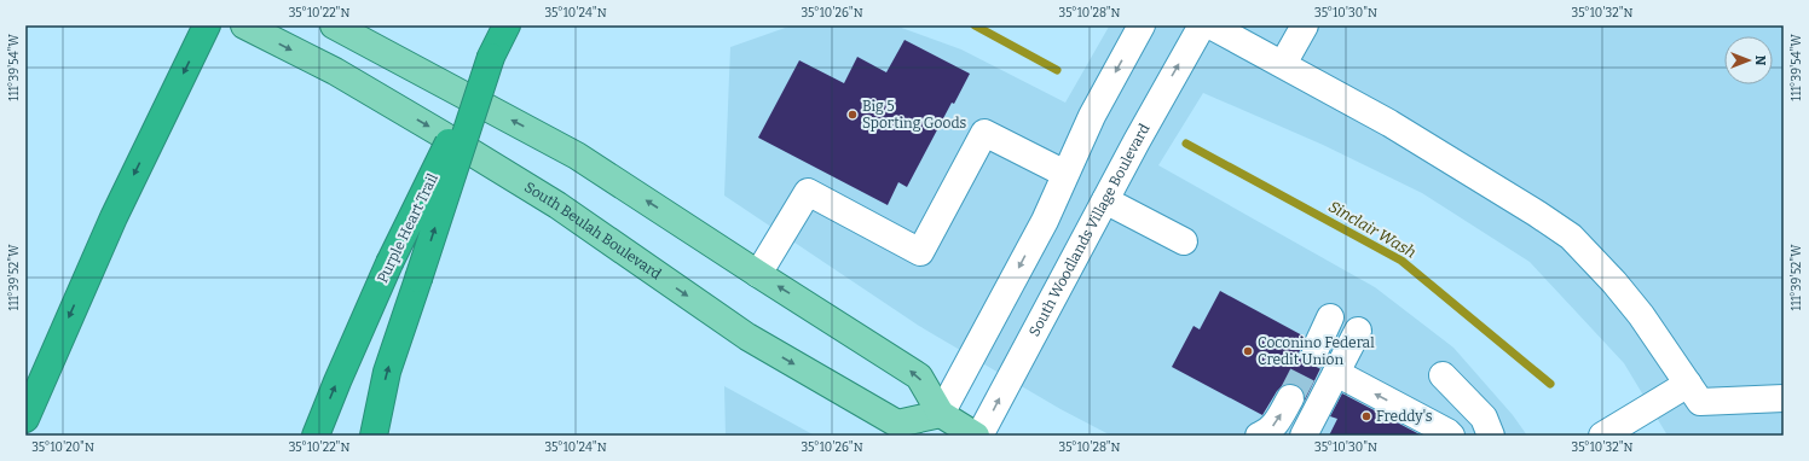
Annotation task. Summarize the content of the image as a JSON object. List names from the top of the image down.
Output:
{
  "streets": {
    "highway": ["Purple Heart Trail"],
    "main road": ["South Beulah Boulevard"],
    "street": ["South Woodlands Village Boulevard"]
  },
  "water": ["Sinclair Wash"],
  "places": ["Big 5 Sporting Goods", "Coconino Federal Credit Union", "Freddy's"],
  "north": "right",
  "coordinates": [
    "35°10'22\"N",
    "35°10'24\"N",
    "35°10'26\"N",
    "35°10'28\"N",
    "35°10'30\"N",
    "35°10'32\"N",
    "111°39'54\"W",
    "111°39'52\"W",
    "35°10'20\"N"
  ]
}
